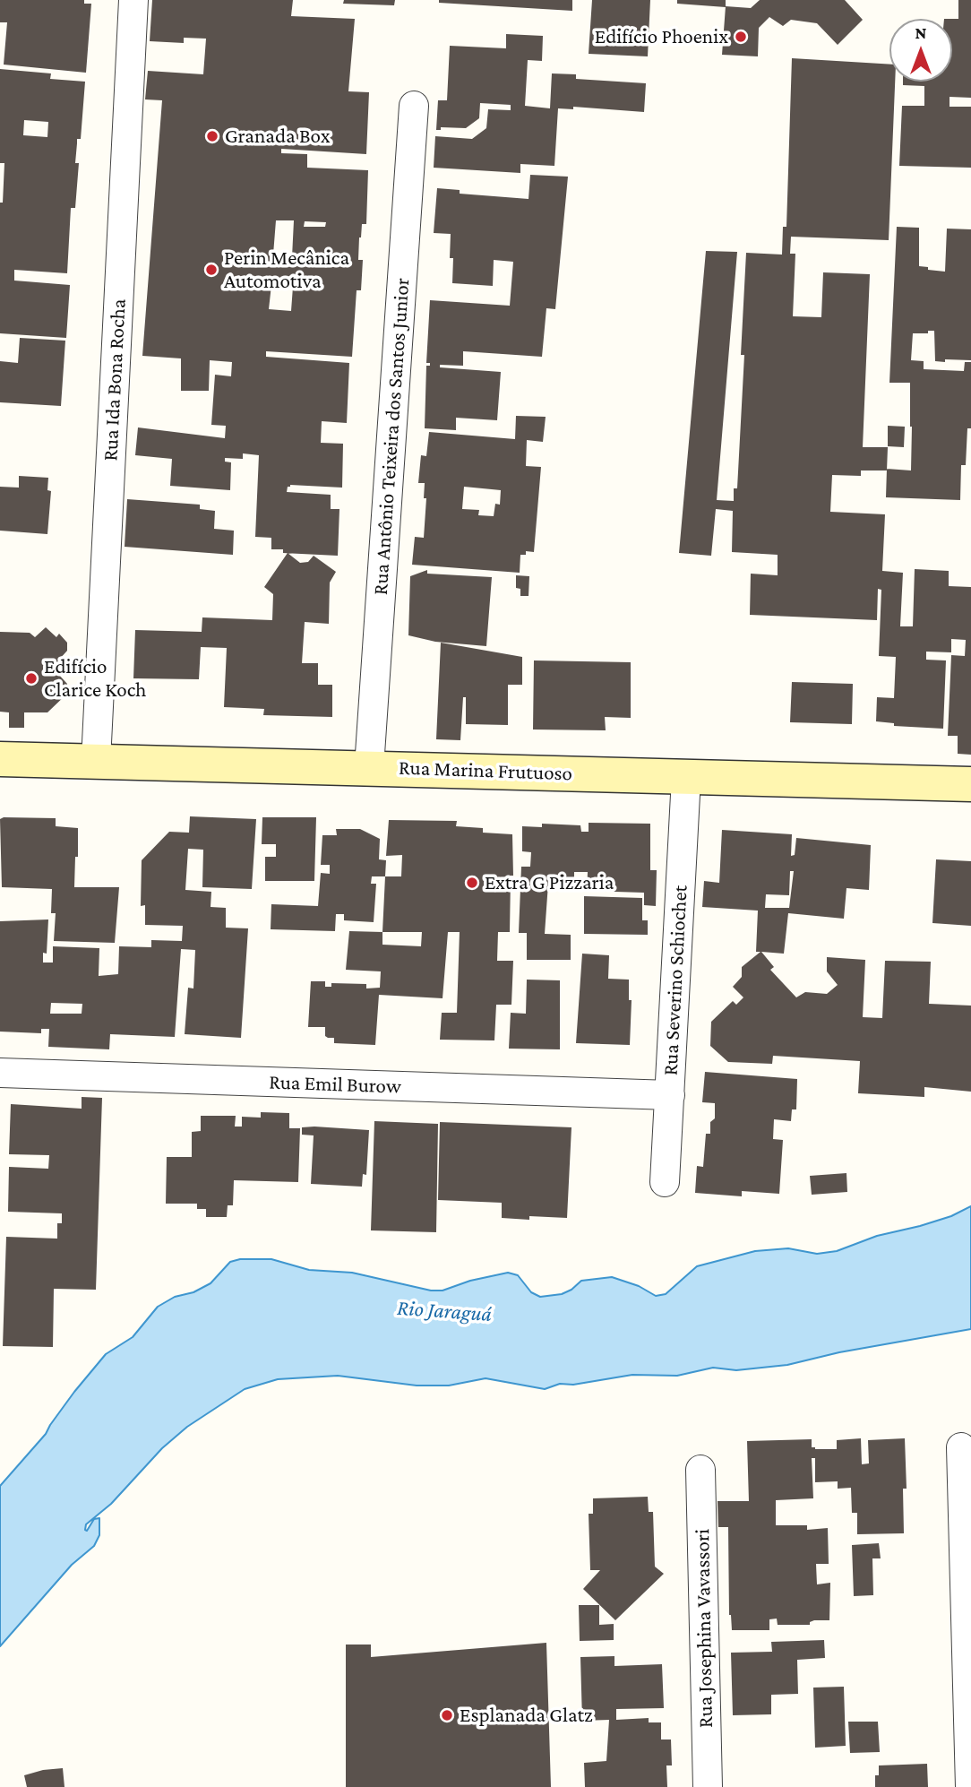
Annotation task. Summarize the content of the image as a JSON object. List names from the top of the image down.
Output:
{
  "streets": {
    "street": [
      "Rua Ida Bona Rocha",
      "Rua Antônio Teixeira dos Santos Junior",
      "Rua Marina Frutuoso",
      "Rua Severino Schiochet",
      "Rua Emil Burow",
      "Rua Josephina Vavassori"
    ]
  },
  "crossings": [
    ["Rua Ida Bona Rocha", "Rua Marina Frutuoso"],
    ["Rua Antônio Teixeira dos Santos Junior", "Rua Marina Frutuoso"],
    ["Rua Marina Frutuoso", "Rua Severino Schiochet"],
    ["Rua Severino Schiochet", "Rua Emil Burow"]
  ],
  "water": ["Rio Jaraguá"],
  "places": [
    "Edifício Phoenix",
    "Granada Box",
    "Perin Mecânica Automotiva",
    "Edifício Clarice Koch",
    "Extra G Pizzaria",
    "Esplanada Glatz"
  ],
  "north": "top"
}
